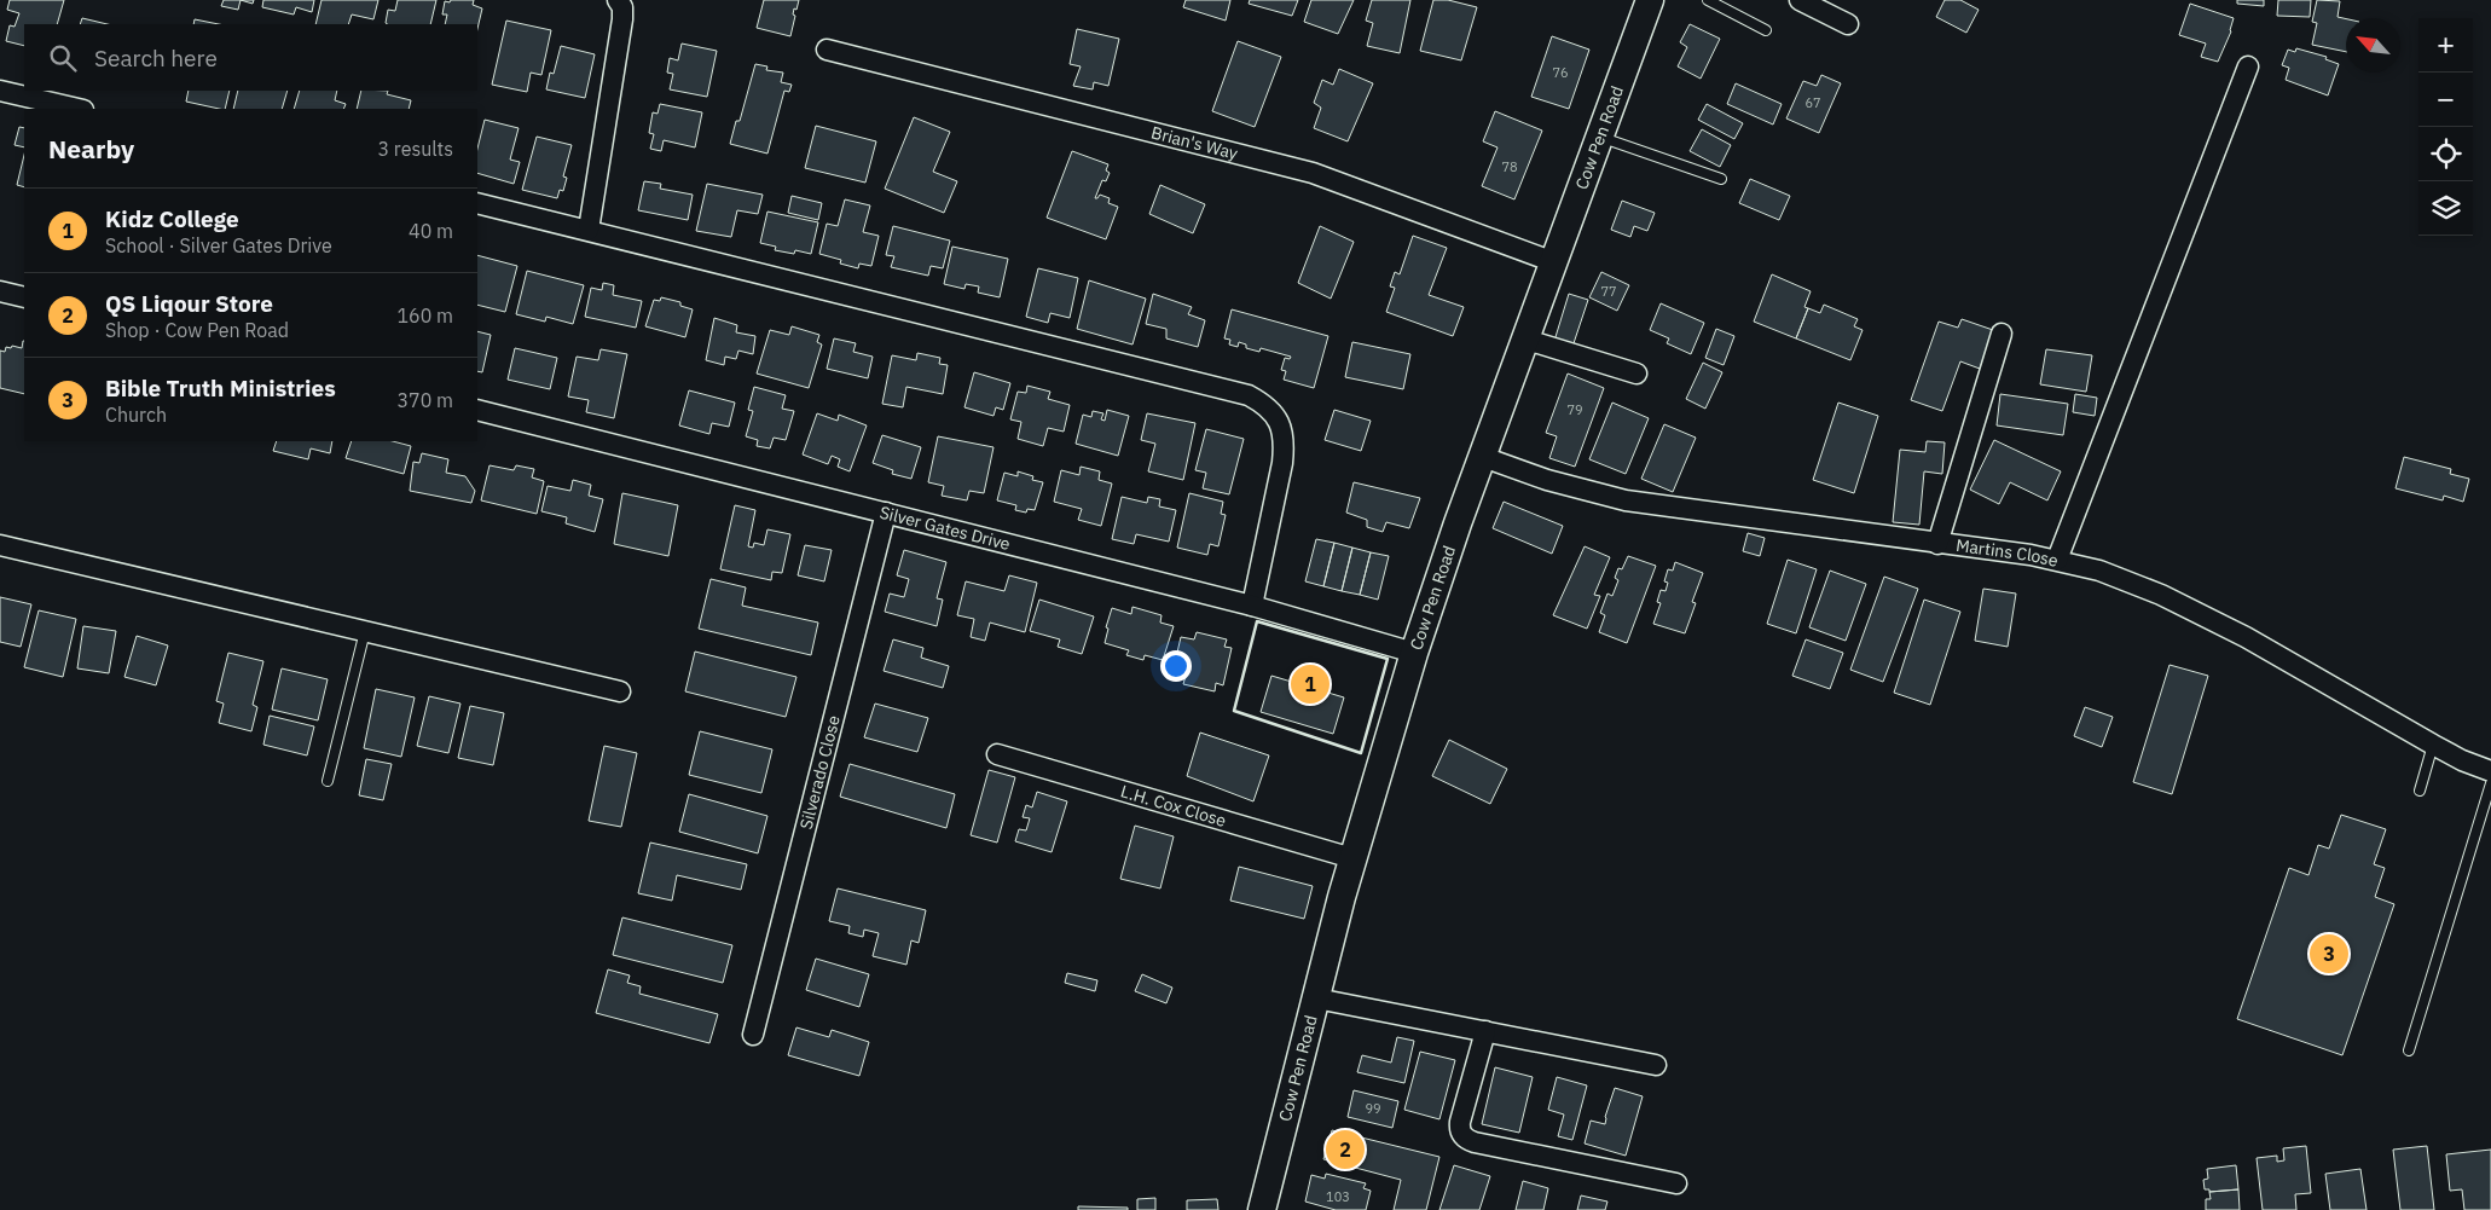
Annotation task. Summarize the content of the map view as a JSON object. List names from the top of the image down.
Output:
{
  "streets": {
    "main road": ["Cow Pen Road"],
    "street": [
      "Brian's Way",
      "Silver Gates Drive",
      "Martins Close",
      "Silverado Close",
      "L.H. Cox Close"
    ]
  },
  "crossings": [
    ["Cow Pen Road", "Brian's Way"],
    ["Cow Pen Road", "Silver Gates Drive"],
    ["Cow Pen Road", "Martins Close"],
    ["Cow Pen Road", "L.H. Cox Close"],
    ["Silver Gates Drive", "Silverado Close"]
  ],
  "house_numbers": [
    "76",
    "67",
    "78",
    "77",
    "79",
    "99",
    "103"
  ],
  "north": "top left",
  "page": {
    "map_buttons": ["+", "−"],
    "search": "Search here",
    "heading": ["Nearby", "3 results"],
    "list": [
      {
        "mark": "1",
        "name": "Kidz College",
        "note": "School · Silver Gates Drive",
        "value": "40 m"
      },
      {
        "mark": "2",
        "name": "QS Liqour Store",
        "note": "Shop · Cow Pen Road",
        "value": "160 m"
      },
      {
        "mark": "3",
        "name": "Bible Truth Ministries",
        "note": "Church",
        "value": "370 m"
      }
    ],
    "pins": ["1", "3", "2"]
  }
}
